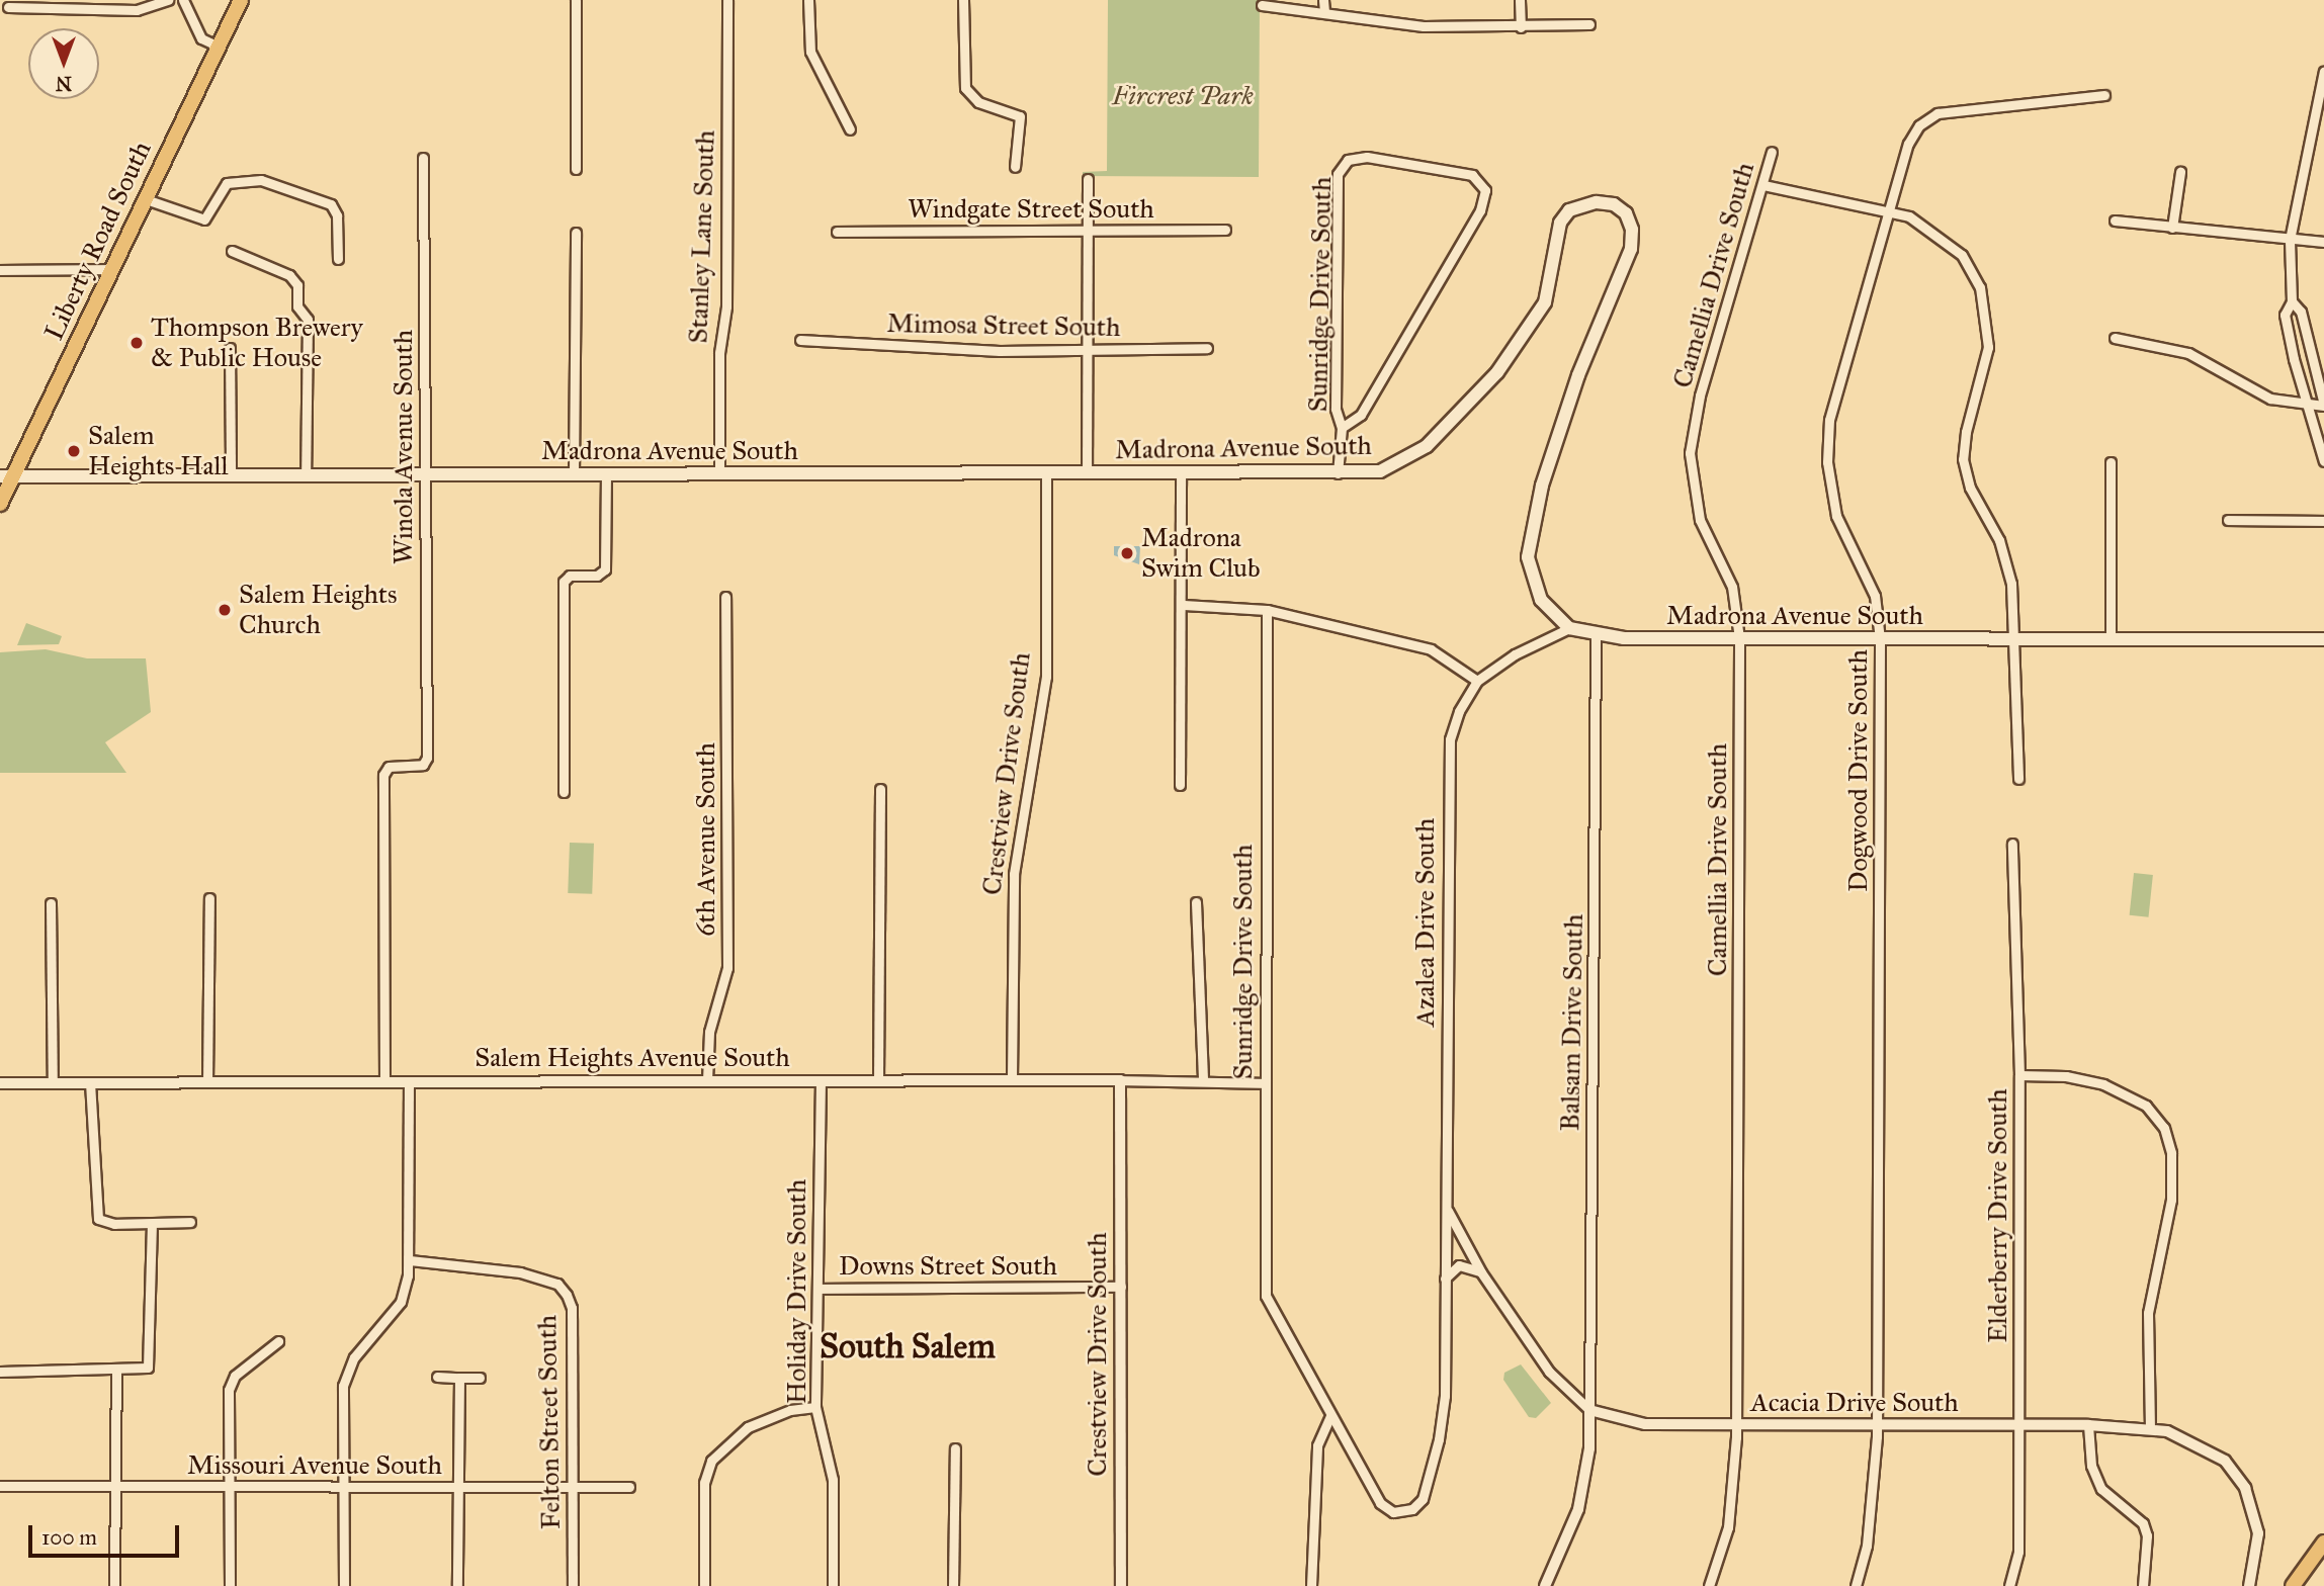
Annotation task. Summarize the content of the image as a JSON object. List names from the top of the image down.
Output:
{
  "streets": {
    "main road": ["Liberty Road South", "Madrona Avenue South"],
    "street": [
      "Windgate Street South",
      "Stanley Lane South",
      "Camellia Drive South",
      "Sunridge Drive South",
      "Mimosa Street South",
      "Winola Avenue South",
      "Dogwood Drive South",
      "Crestview Drive South",
      "6th Avenue South",
      "Azalea Drive South",
      "Balsam Drive South",
      "Salem Heights Avenue South",
      "Elderberry Drive South",
      "Downs Street South",
      "Holiday Drive South",
      "Acacia Drive South",
      "Felton Street South",
      "Missouri Avenue South"
    ]
  },
  "crossings": [
    ["Stanley Lane South", "Madrona Avenue South"],
    ["Liberty Road South", "Madrona Avenue South"],
    ["Camellia Drive South", "Madrona Avenue South"],
    ["Camellia Drive South", "Acacia Drive South"],
    ["Sunridge Drive South", "Madrona Avenue South"],
    ["Sunridge Drive South", "Azalea Drive South"],
    ["Sunridge Drive South", "Salem Heights Avenue South"],
    ["Winola Avenue South", "Madrona Avenue South"],
    ["Winola Avenue South", "Salem Heights Avenue South"],
    ["Madrona Avenue South", "Dogwood Drive South"],
    ["Madrona Avenue South", "Crestview Drive South"],
    ["Madrona Avenue South", "Azalea Drive South"],
    ["Madrona Avenue South", "Balsam Drive South"],
    ["Dogwood Drive South", "Acacia Drive South"],
    ["Crestview Drive South", "Salem Heights Avenue South"],
    ["Crestview Drive South", "Downs Street South"],
    ["6th Avenue South", "Salem Heights Avenue South"],
    ["Azalea Drive South", "Acacia Drive South"],
    ["Balsam Drive South", "Acacia Drive South"],
    ["Salem Heights Avenue South", "Holiday Drive South"],
    ["Elderberry Drive South", "Acacia Drive South"],
    ["Downs Street South", "Holiday Drive South"],
    ["Felton Street South", "Missouri Avenue South"]
  ],
  "districts": ["South Salem"],
  "parks": ["Fircrest Park"],
  "places": [
    "Thompson Brewery & Public House",
    "Salem Heights Hall",
    "Madrona Swim Club",
    "Salem Heights Church"
  ],
  "scale_bar": "100 m",
  "north": "bottom"
}
